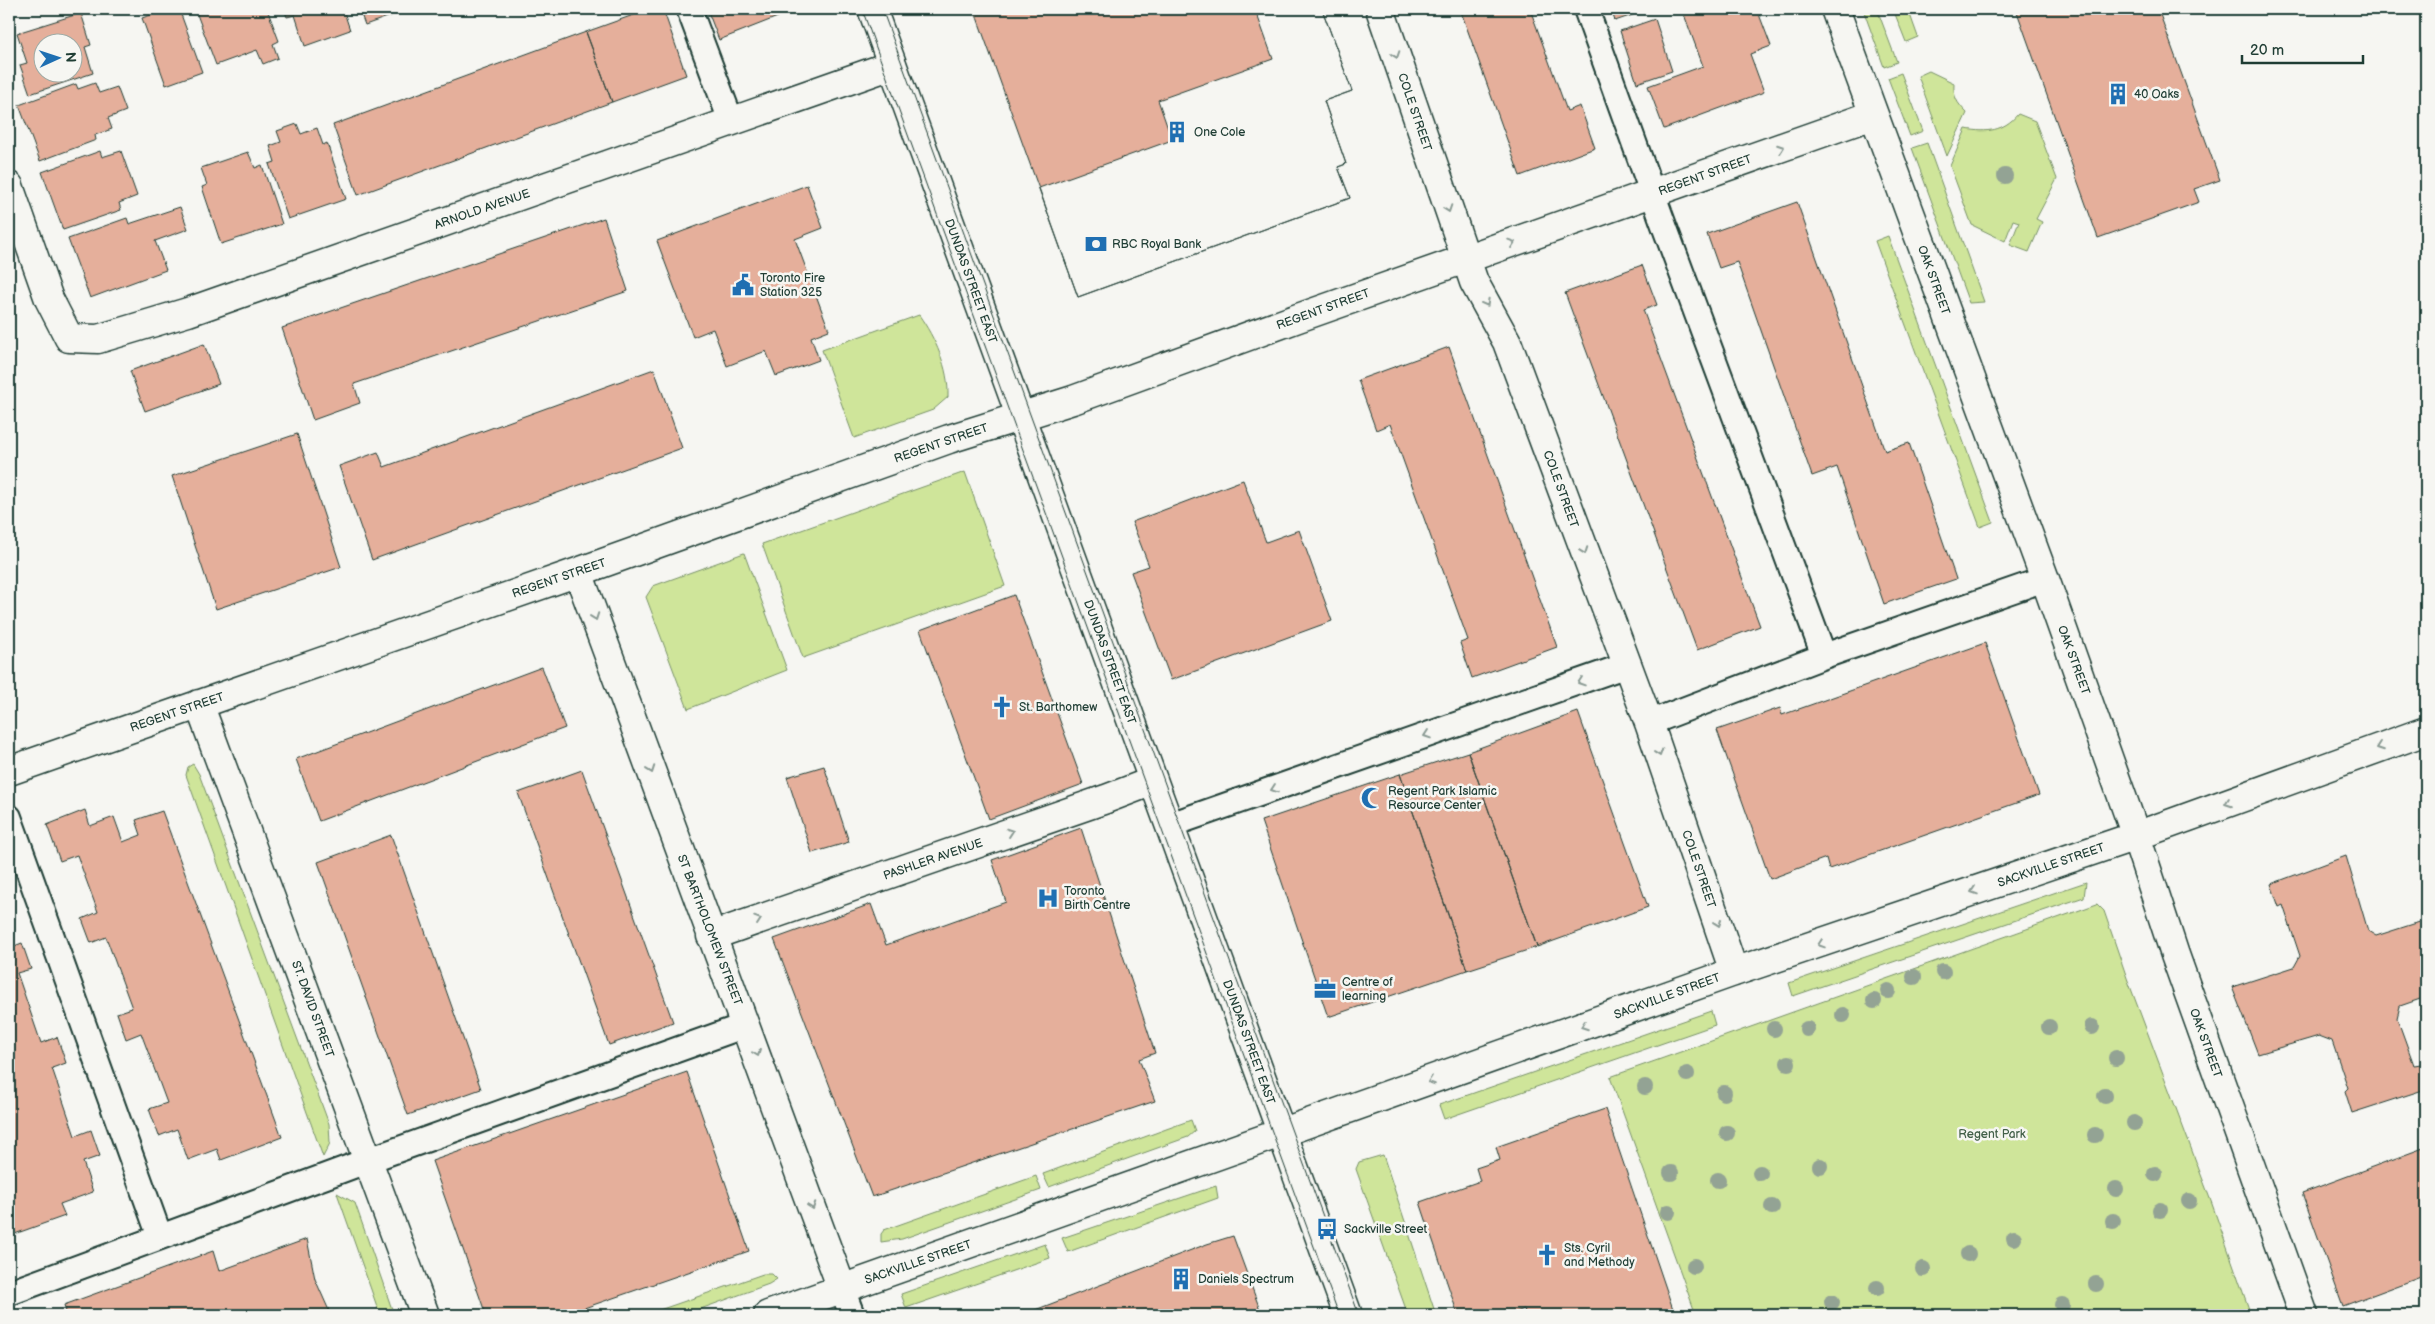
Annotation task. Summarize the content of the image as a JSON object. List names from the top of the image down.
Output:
{
  "streets": {
    "street": [
      "COLE STREET",
      "REGENT STREET",
      "ARNOLD AVENUE",
      "OAK STREET",
      "DUNDAS STREET EAST",
      "PASHLER AVENUE",
      "SACKVILLE STREET",
      "ST BARTHOLOMEW STREET",
      "ST. DAVID STREET"
    ]
  },
  "crossings": [
    ["COLE STREET", "REGENT STREET"],
    ["COLE STREET", "SACKVILLE STREET"],
    ["REGENT STREET", "OAK STREET"],
    ["REGENT STREET", "DUNDAS STREET EAST"],
    ["REGENT STREET", "ST BARTHOLOMEW STREET"],
    ["REGENT STREET", "ST. DAVID STREET"],
    ["ARNOLD AVENUE", "DUNDAS STREET EAST"],
    ["OAK STREET", "SACKVILLE STREET"],
    ["DUNDAS STREET EAST", "PASHLER AVENUE"],
    ["DUNDAS STREET EAST", "SACKVILLE STREET"],
    ["PASHLER AVENUE", "ST BARTHOLOMEW STREET"],
    ["SACKVILLE STREET", "ST BARTHOLOMEW STREET"]
  ],
  "one_way": [
    "COLE STREET",
    "PASHLER AVENUE",
    "SACKVILLE STREET",
    "ST BARTHOLOMEW STREET"
  ],
  "parks": ["Regent Park"],
  "places": {
    "building": ["40 Oaks", "One Cole", "Daniels Spectrum"],
    "bank": ["RBC Royal Bank"],
    "public building": ["Toronto Fire Station 325"],
    "church": ["St. Barthomew", "Sts. Cyril and Methody"],
    "mosque": ["Regent Park Islamic Resource Center"],
    "hospital": ["Toronto Birth Centre"],
    "office": ["Centre of learning"],
    "bus stop": ["Sackville Street"]
  },
  "scale_bar": "20 m",
  "north": "right"
}
